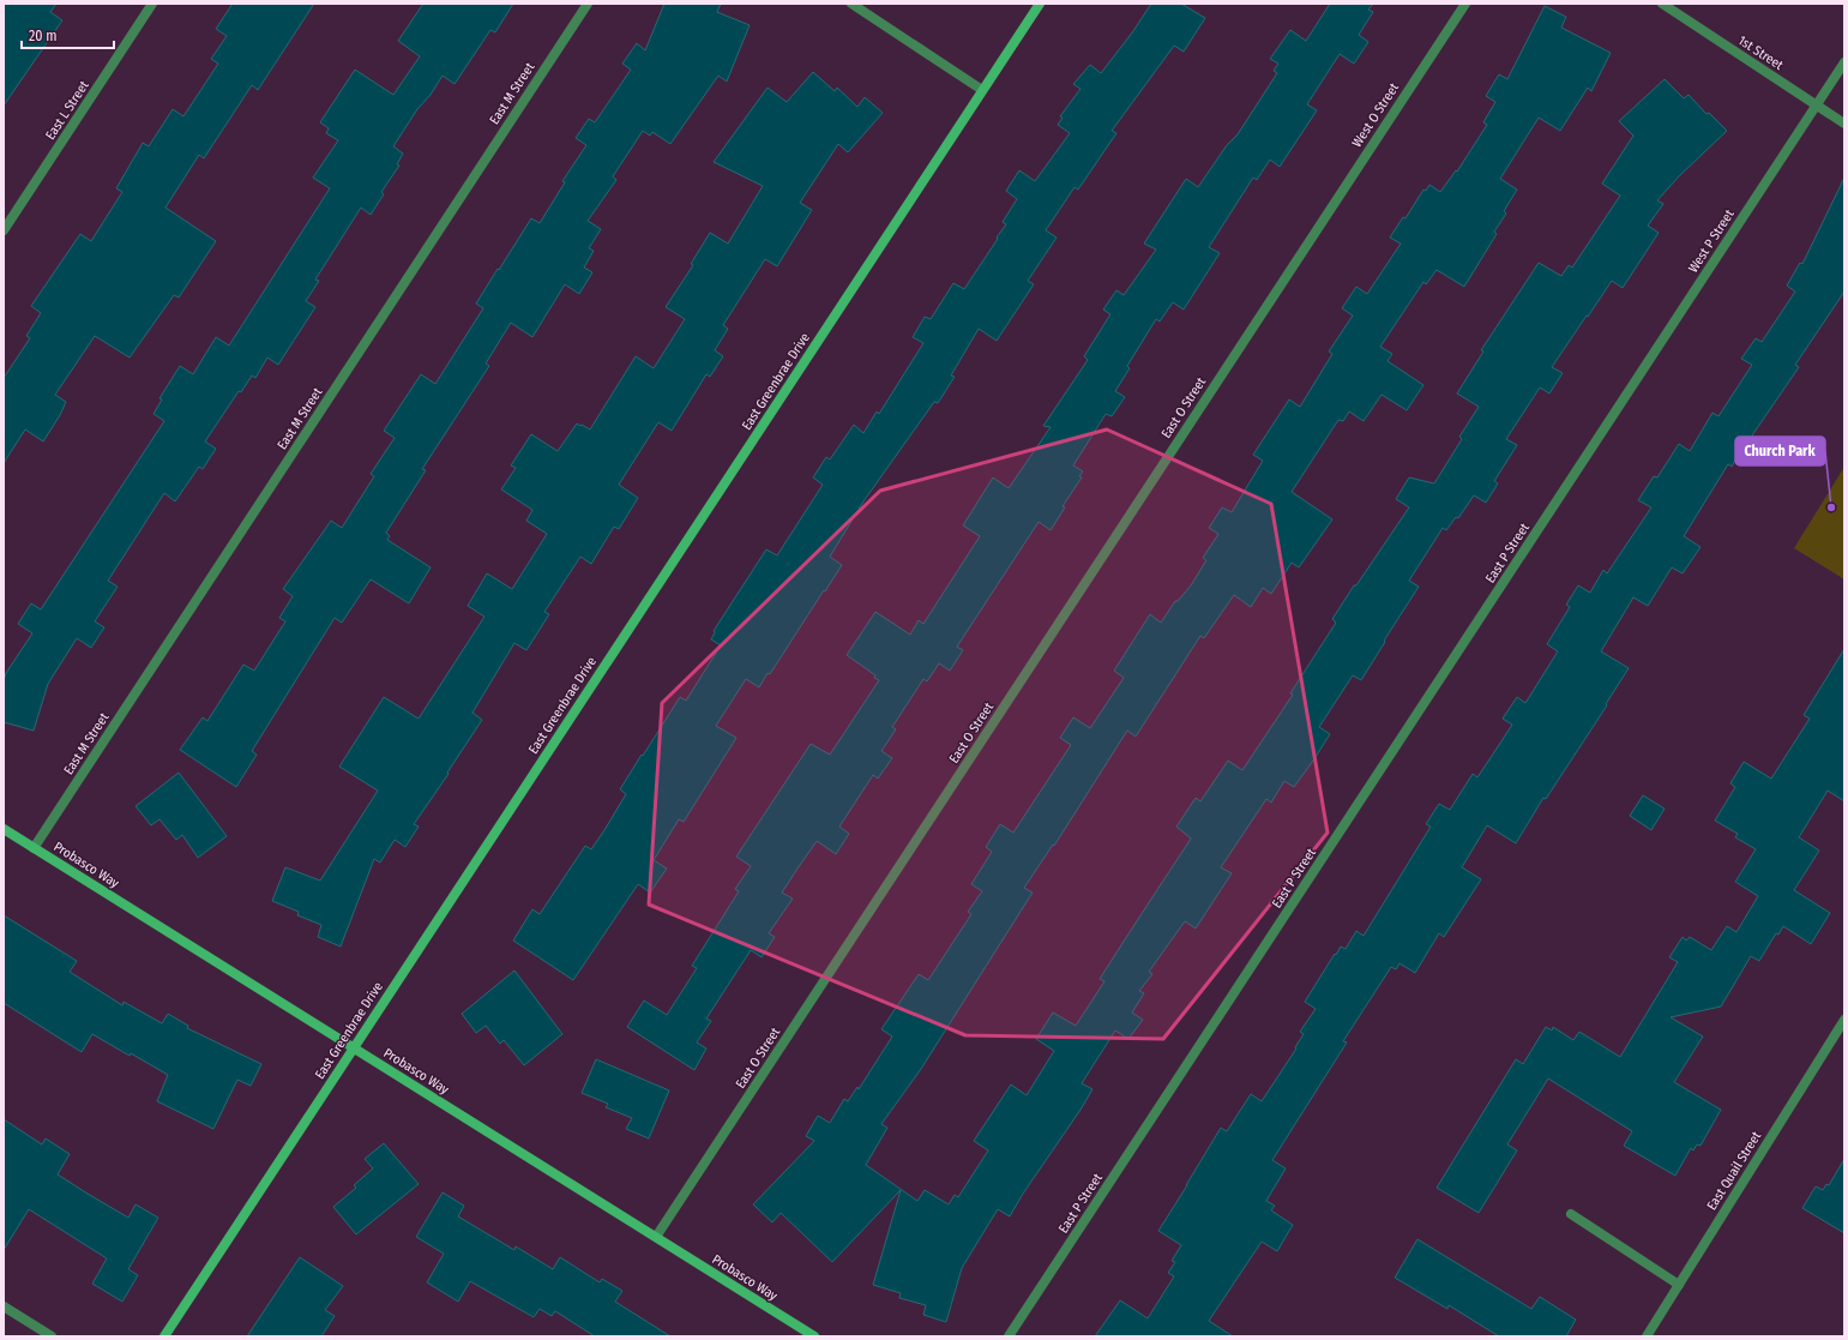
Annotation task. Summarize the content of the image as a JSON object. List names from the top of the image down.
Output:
{
  "streets": {
    "street": [
      "1st Street",
      "East M Street",
      "East L Street",
      "West O Street",
      "West P Street",
      "East Greenbrae Drive",
      "East O Street",
      "East P Street",
      "Probasco Way",
      "East Quail Street"
    ]
  },
  "crossings": [
    ["1st Street", "West P Street"],
    ["East M Street", "Probasco Way"],
    ["West O Street", "East O Street"],
    ["West P Street", "East P Street"],
    ["East Greenbrae Drive", "Probasco Way"],
    ["East O Street", "Probasco Way"]
  ],
  "places": ["Church Park"],
  "scale_bar": "20 m"
}
